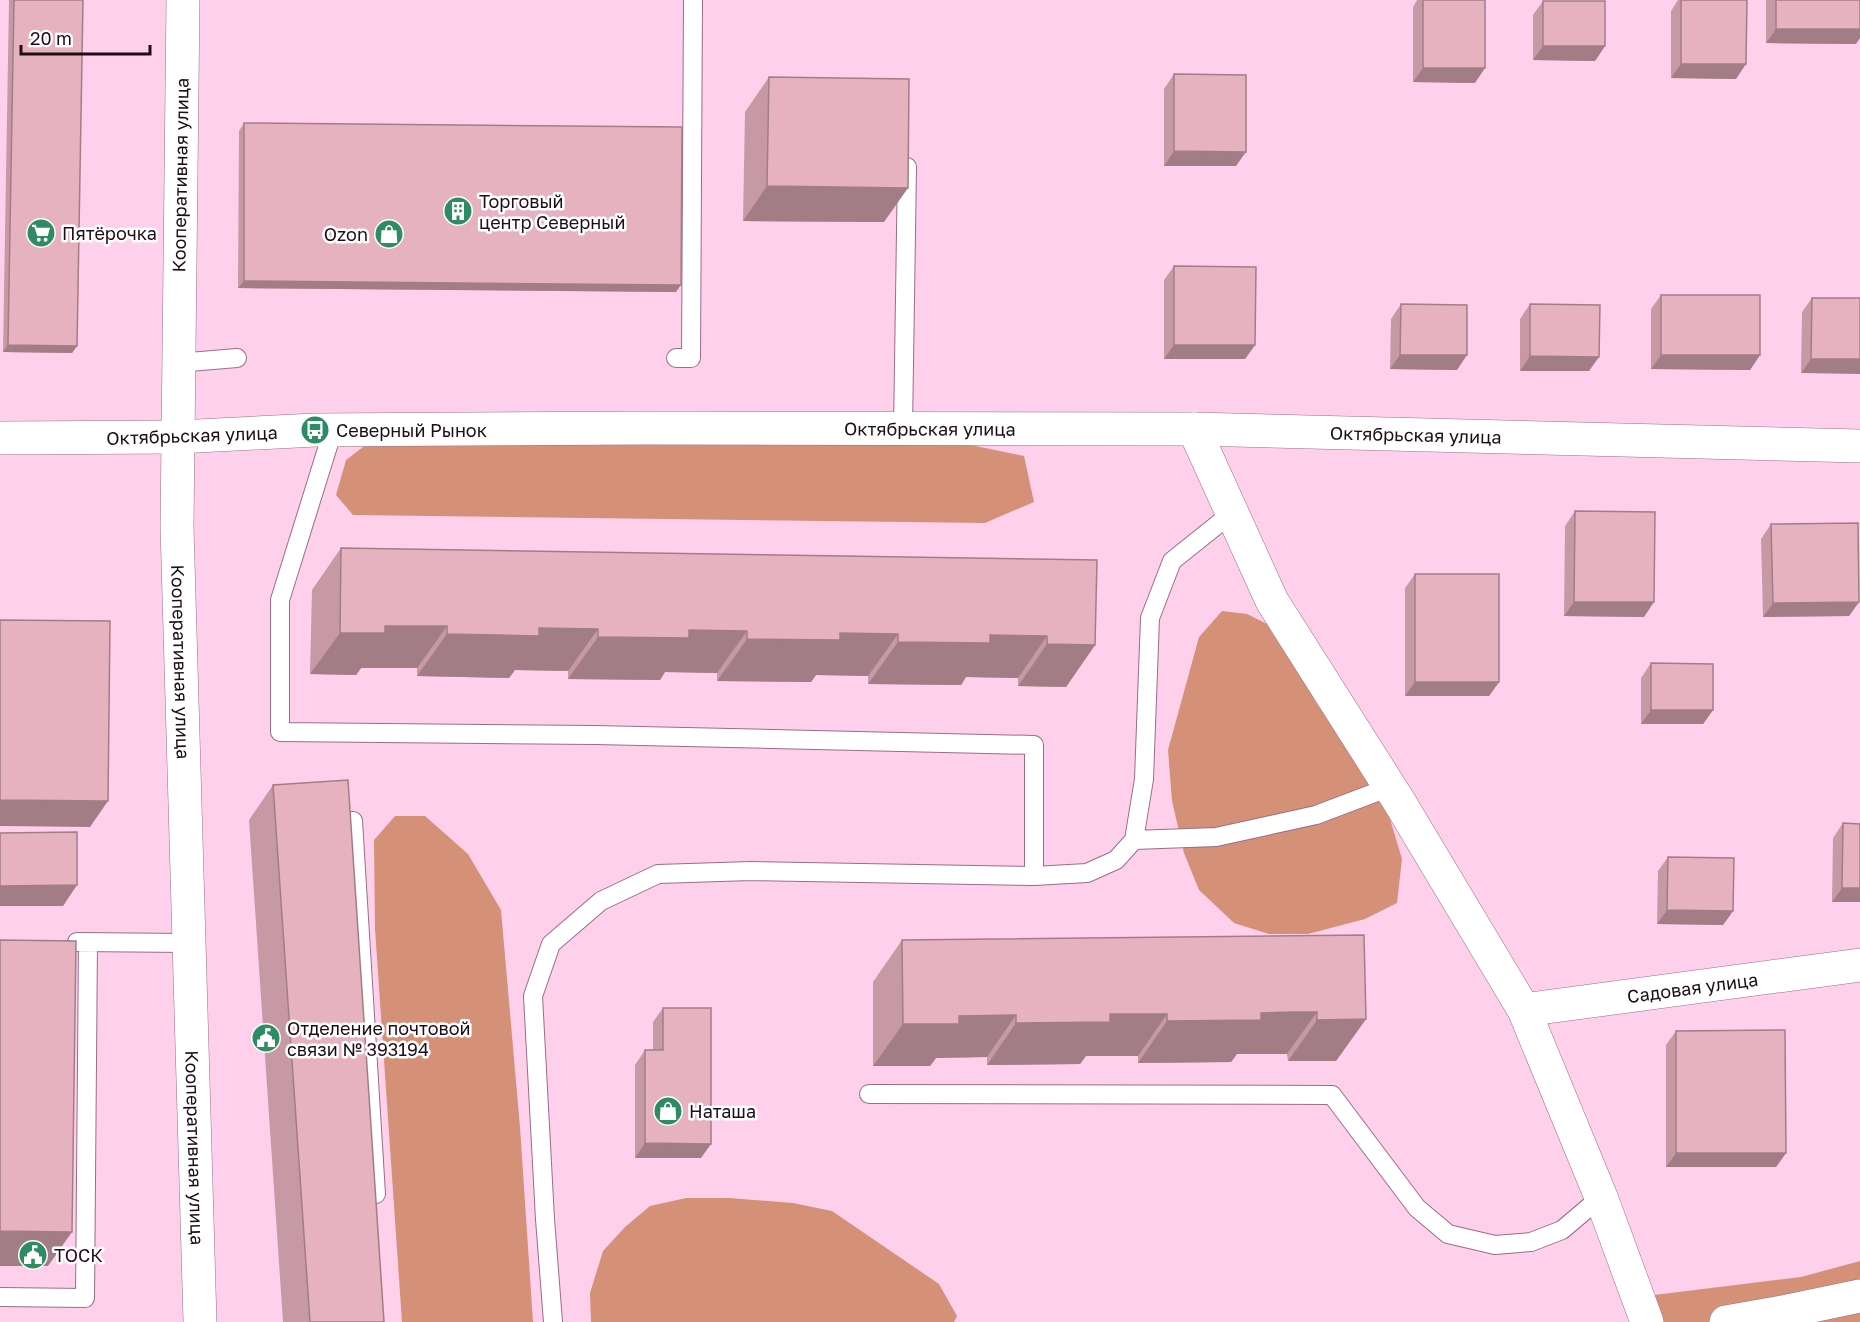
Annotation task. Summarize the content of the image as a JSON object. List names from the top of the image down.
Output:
{
  "streets": {
    "street": ["Кооперативная улица", "Октябрьская улица", "Садовая улица"]
  },
  "crossings": [
    ["Кооперативная улица", "Октябрьская улица"]
  ],
  "places": {
    "building": ["Торговый центр Северный"],
    "supermarket": ["Пятёрочка"],
    "shop": ["Ozon", "Наташа"],
    "bus stop": ["Северный Рынок"],
    "public building": ["Отделение почтовой связи № 393194", "ТОСК"]
  },
  "scale_bar": "20 m"
}
